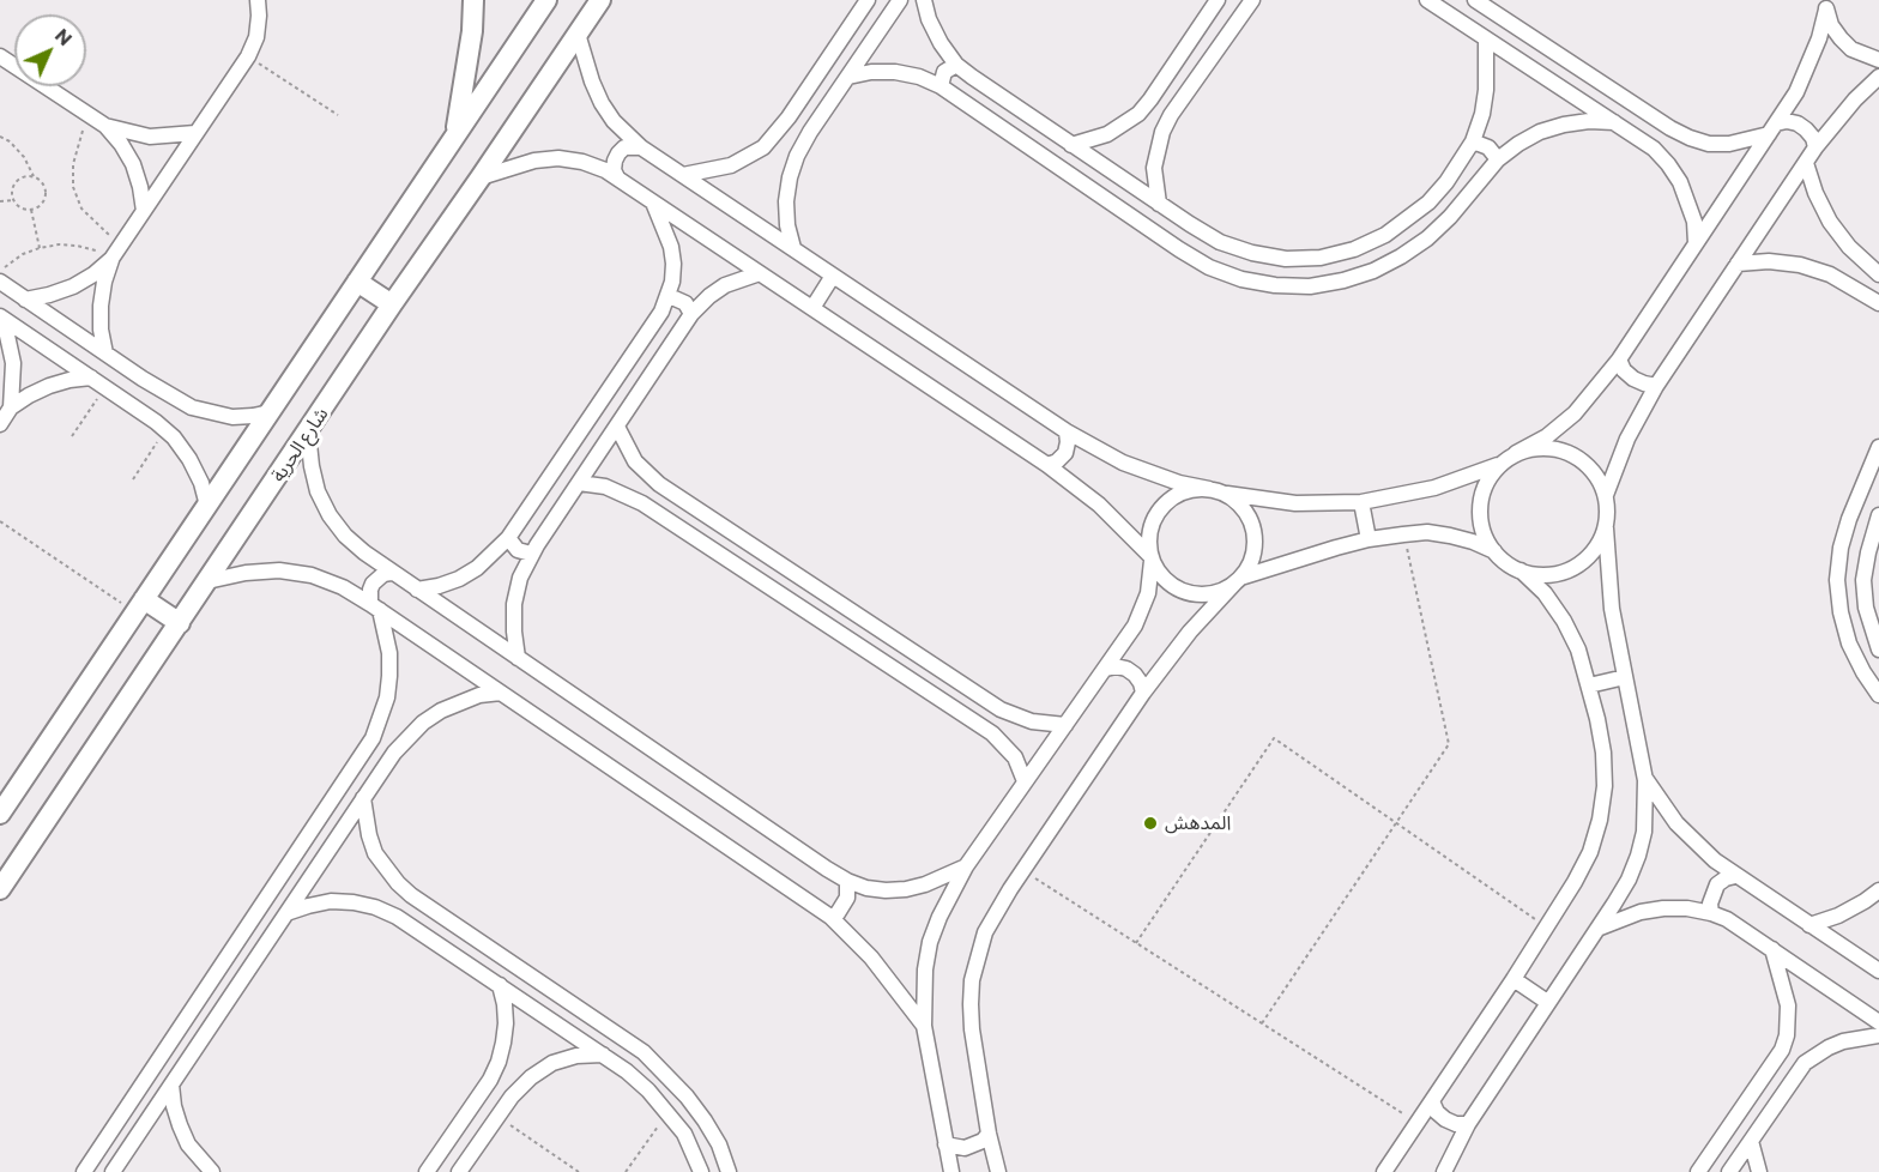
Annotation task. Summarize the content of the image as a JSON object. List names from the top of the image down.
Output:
{
  "streets": {
    "street": ["شارع الحرية"]
  },
  "places": ["المدهش"],
  "north": "top right"
}
